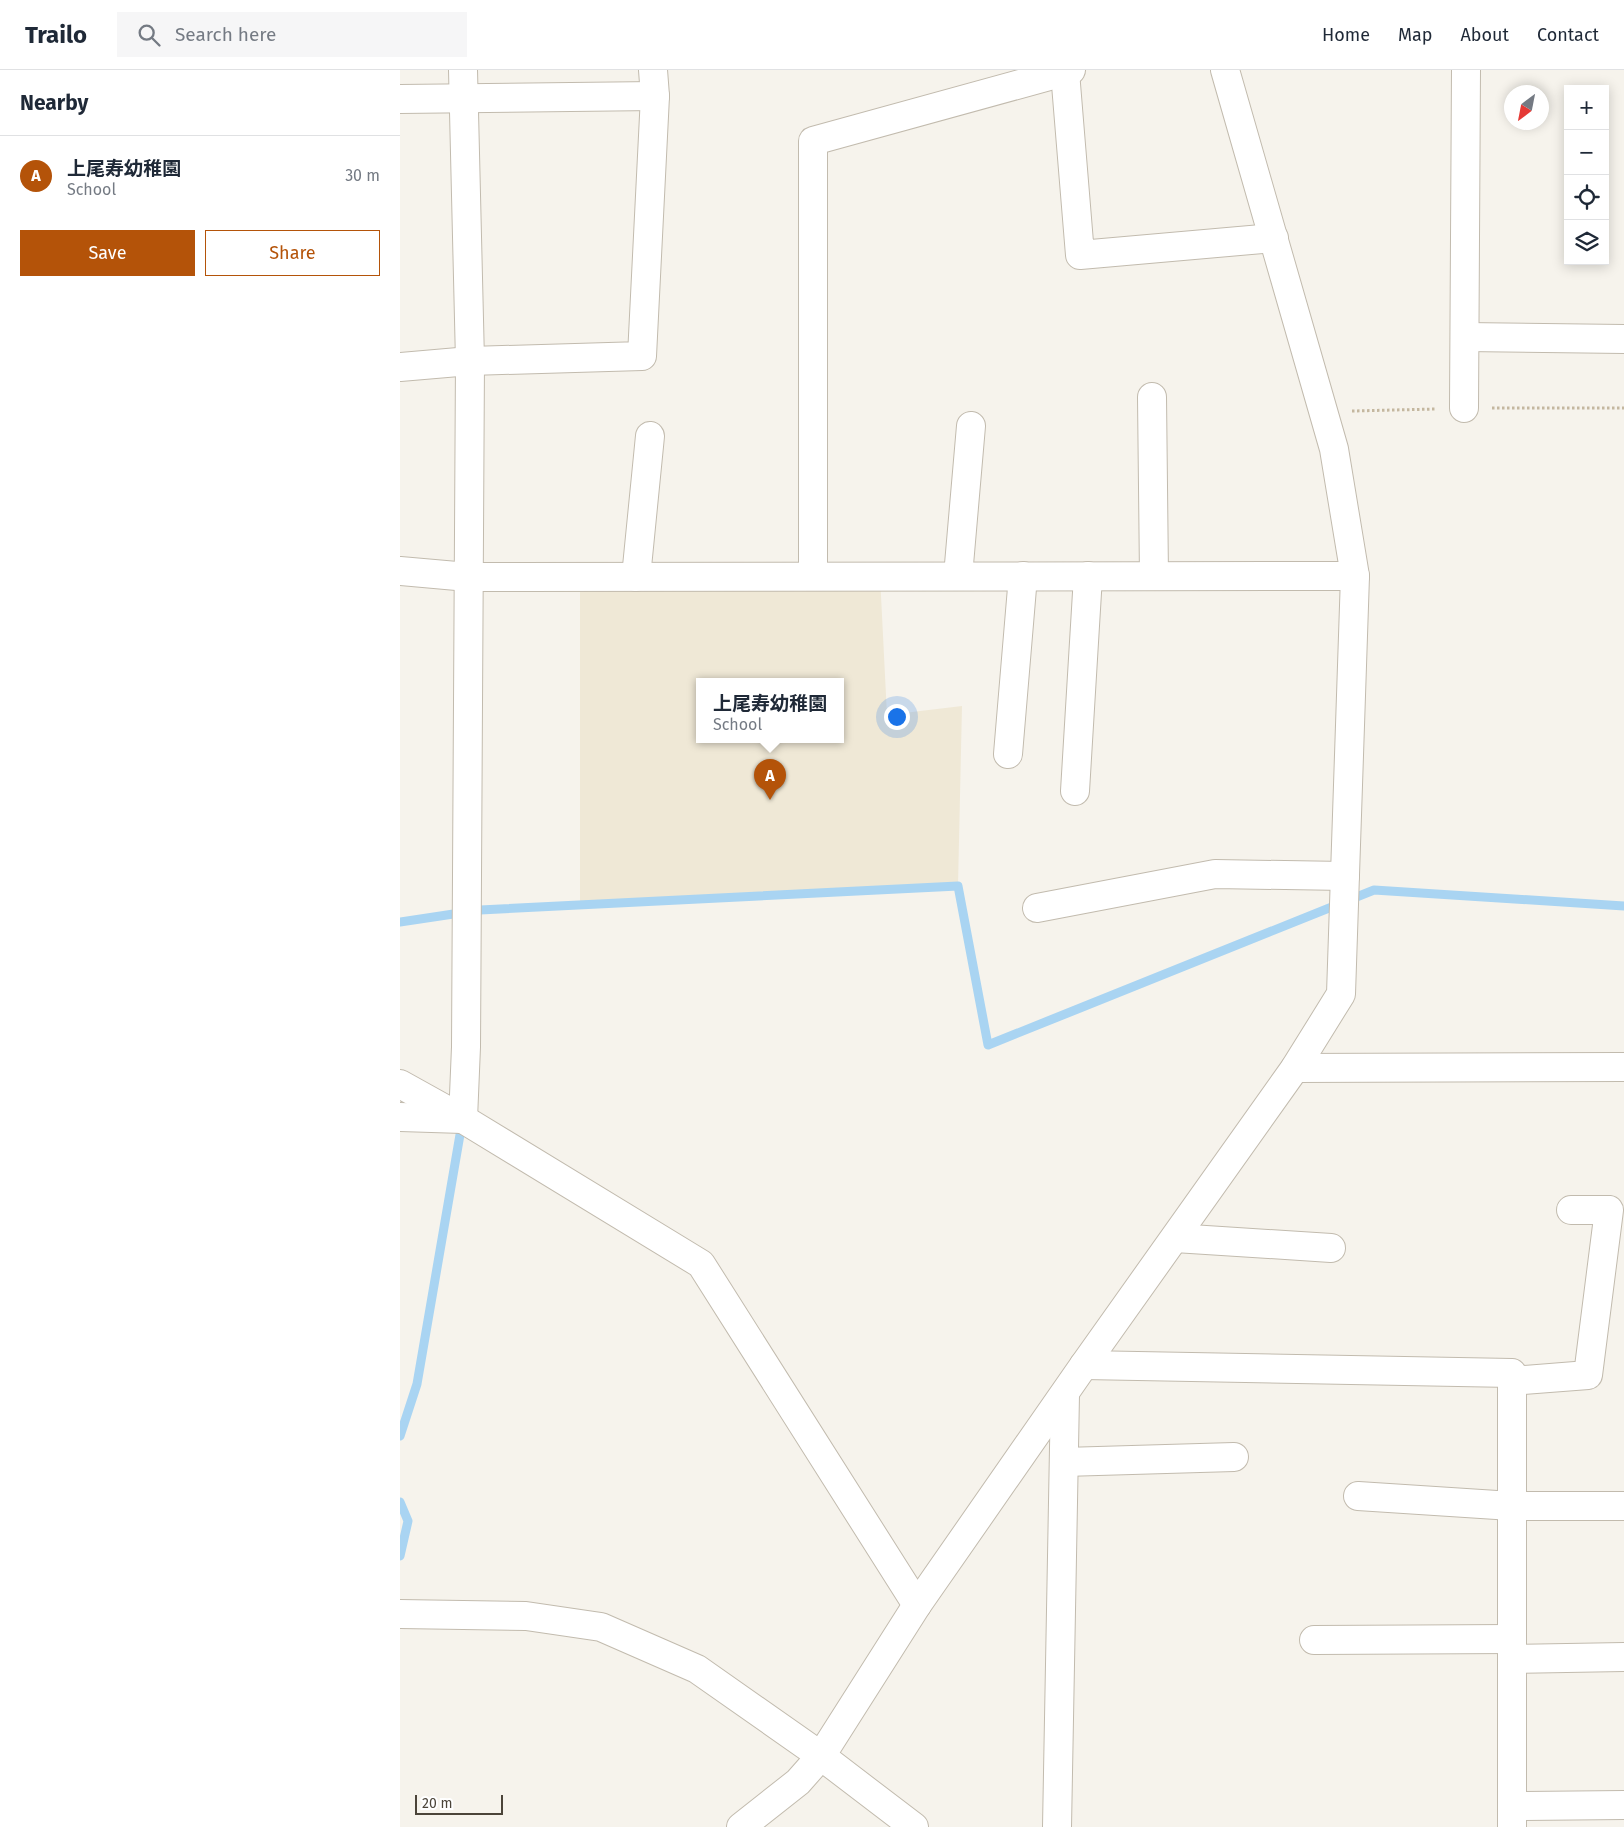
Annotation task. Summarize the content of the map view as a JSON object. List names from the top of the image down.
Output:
{
  "scale_bar": "20 m",
  "north": "bottom left",
  "page": {
    "header": "Trailo",
    "search": "Search here",
    "nav": [
      "Home",
      "Map",
      "About",
      "Contact"
    ],
    "heading": "Nearby",
    "map_buttons": ["+", "−"],
    "list": [
      {
        "mark": "A",
        "name": "上尾寿幼稚園",
        "note": "School",
        "value": "30 m"
      }
    ],
    "buttons": ["Save", "Share"],
    "popup": ["上尾寿幼稚園", "School"],
    "pins": "A",
    "scale": "20 m"
  }
}
